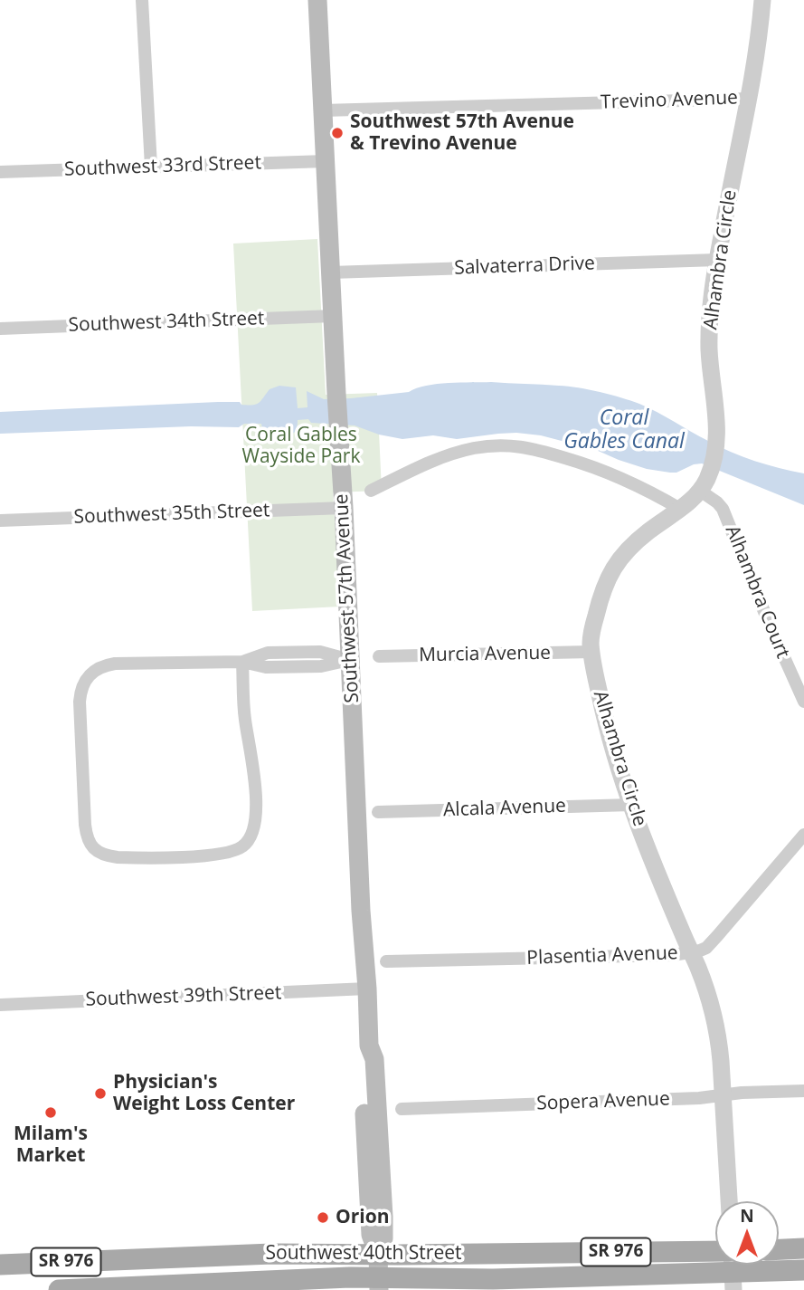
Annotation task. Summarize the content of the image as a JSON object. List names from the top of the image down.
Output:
{
  "streets": {
    "main road": ["Southwest 57th Avenue", "SR 976", "Southwest 40th Street"],
    "street": [
      "Trevino Avenue",
      "Southwest 33rd Street",
      "Alhambra Circle",
      "Salvaterra Drive",
      "Southwest 34th Street",
      "Southwest 35th Street",
      "Alhambra Court",
      "Murcia Avenue",
      "Alcala Avenue",
      "Plasentia Avenue",
      "Southwest 39th Street",
      "Sopera Avenue"
    ]
  },
  "crossings": [
    ["Trevino Avenue", "Alhambra Circle"],
    ["Trevino Avenue", "Southwest 57th Avenue"],
    ["Southwest 33rd Street", "Southwest 57th Avenue"],
    ["Alhambra Circle", "Salvaterra Drive"],
    ["Alhambra Circle", "Alhambra Court"],
    ["Alhambra Circle", "Murcia Avenue"],
    ["Alhambra Circle", "Alcala Avenue"],
    ["Alhambra Circle", "Plasentia Avenue"],
    ["Alhambra Circle", "Sopera Avenue"],
    ["Salvaterra Drive", "Southwest 57th Avenue"],
    ["Southwest 34th Street", "Southwest 57th Avenue"],
    ["Southwest 35th Street", "Southwest 57th Avenue"],
    ["Southwest 57th Avenue", "Southwest 39th Street"],
    ["Southwest 57th Avenue", "Southwest 40th Street"]
  ],
  "water": ["Coral Gables Canal"],
  "parks": ["Coral Gables Wayside Park"],
  "places": [
    "Southwest 57th Avenue & Trevino Avenue",
    "Physician's Weight Loss Center",
    "Milam's Market",
    "Orion"
  ],
  "north": "top"
}
